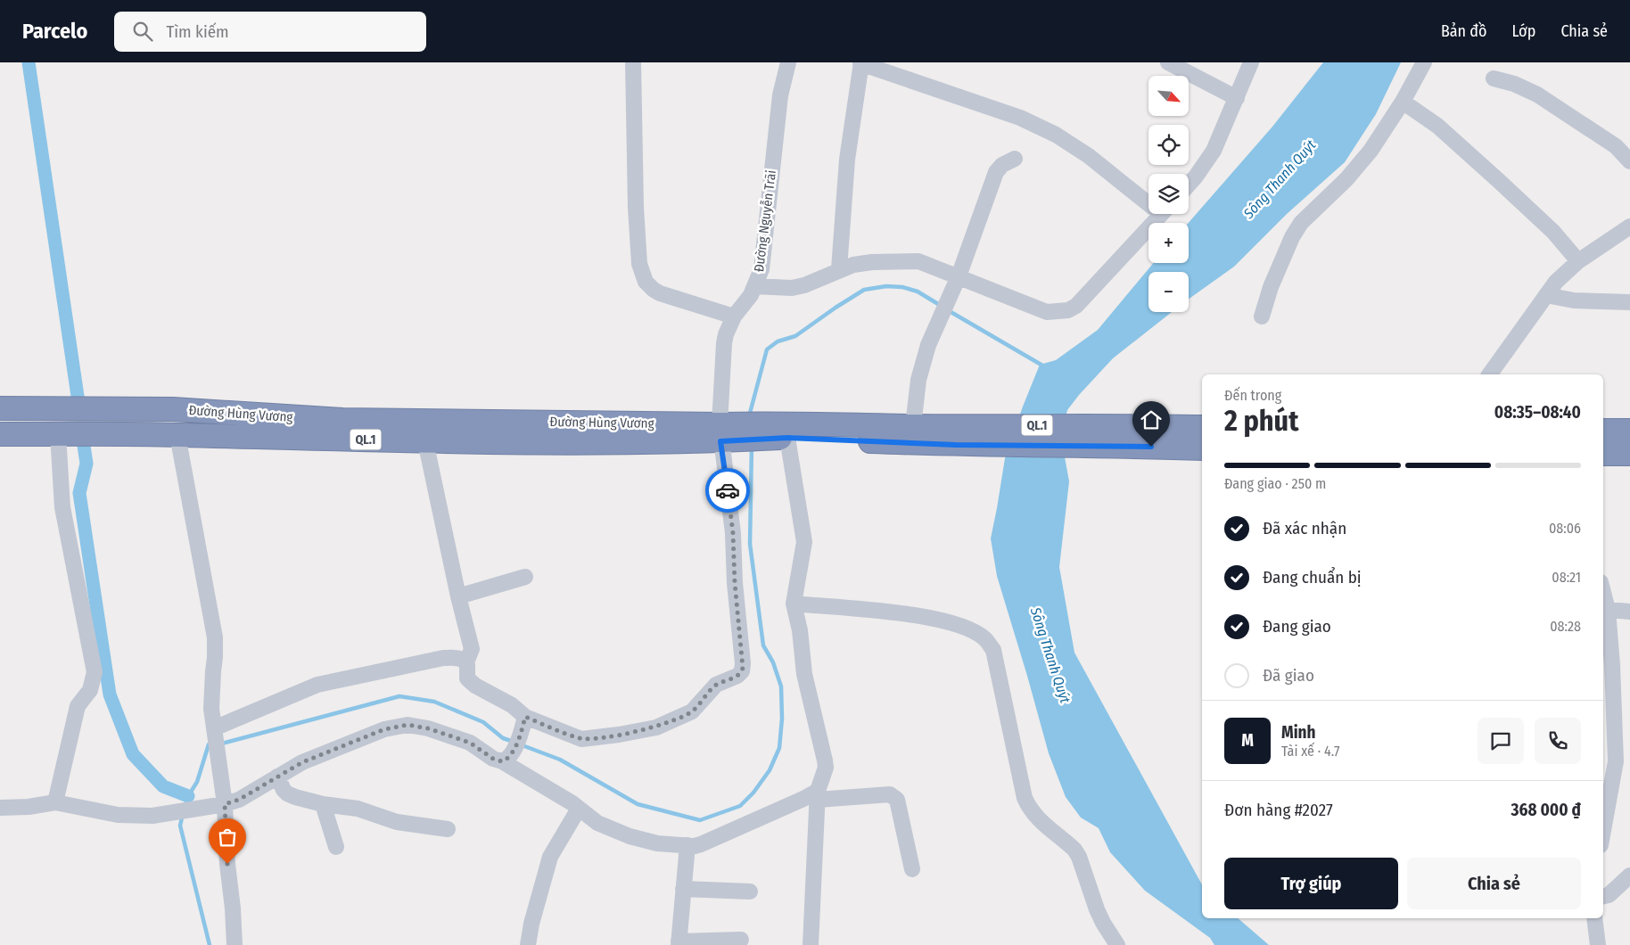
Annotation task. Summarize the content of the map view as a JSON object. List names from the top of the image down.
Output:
{
  "streets": {
    "highway": ["Đường Hùng Vương", "QL.1"],
    "street": ["Đường Nguyễn Trãi"]
  },
  "crossings": [
    ["Đường Nguyễn Trãi", "Đường Hùng Vương"]
  ],
  "water": ["Sông Thanh Quýt"],
  "north": "bottom right",
  "page": {
    "header": "Parcelo",
    "search": "Tìm kiếm",
    "nav": ["Bản đồ", "Lớp", "Chia sẻ"],
    "map_buttons": ["+", "−"],
    "heading": ["2 phút", "Đến trong", "08:35–08:40"],
    "panel": [
      "Minh",
      "Tài xế · 4.7",
      "Đơn hàng #2027",
      "368 000 ₫"
    ],
    "bar": "Đang giao · 250 m",
    "list": [
      ["Đã xác nhận", "08:06"],
      ["Đang chuẩn bị", "08:21"],
      ["Đang giao", "08:28"],
      "Đã giao"
    ],
    "round": "M",
    "buttons": ["Trợ giúp", "Chia sẻ"]
  }
}
